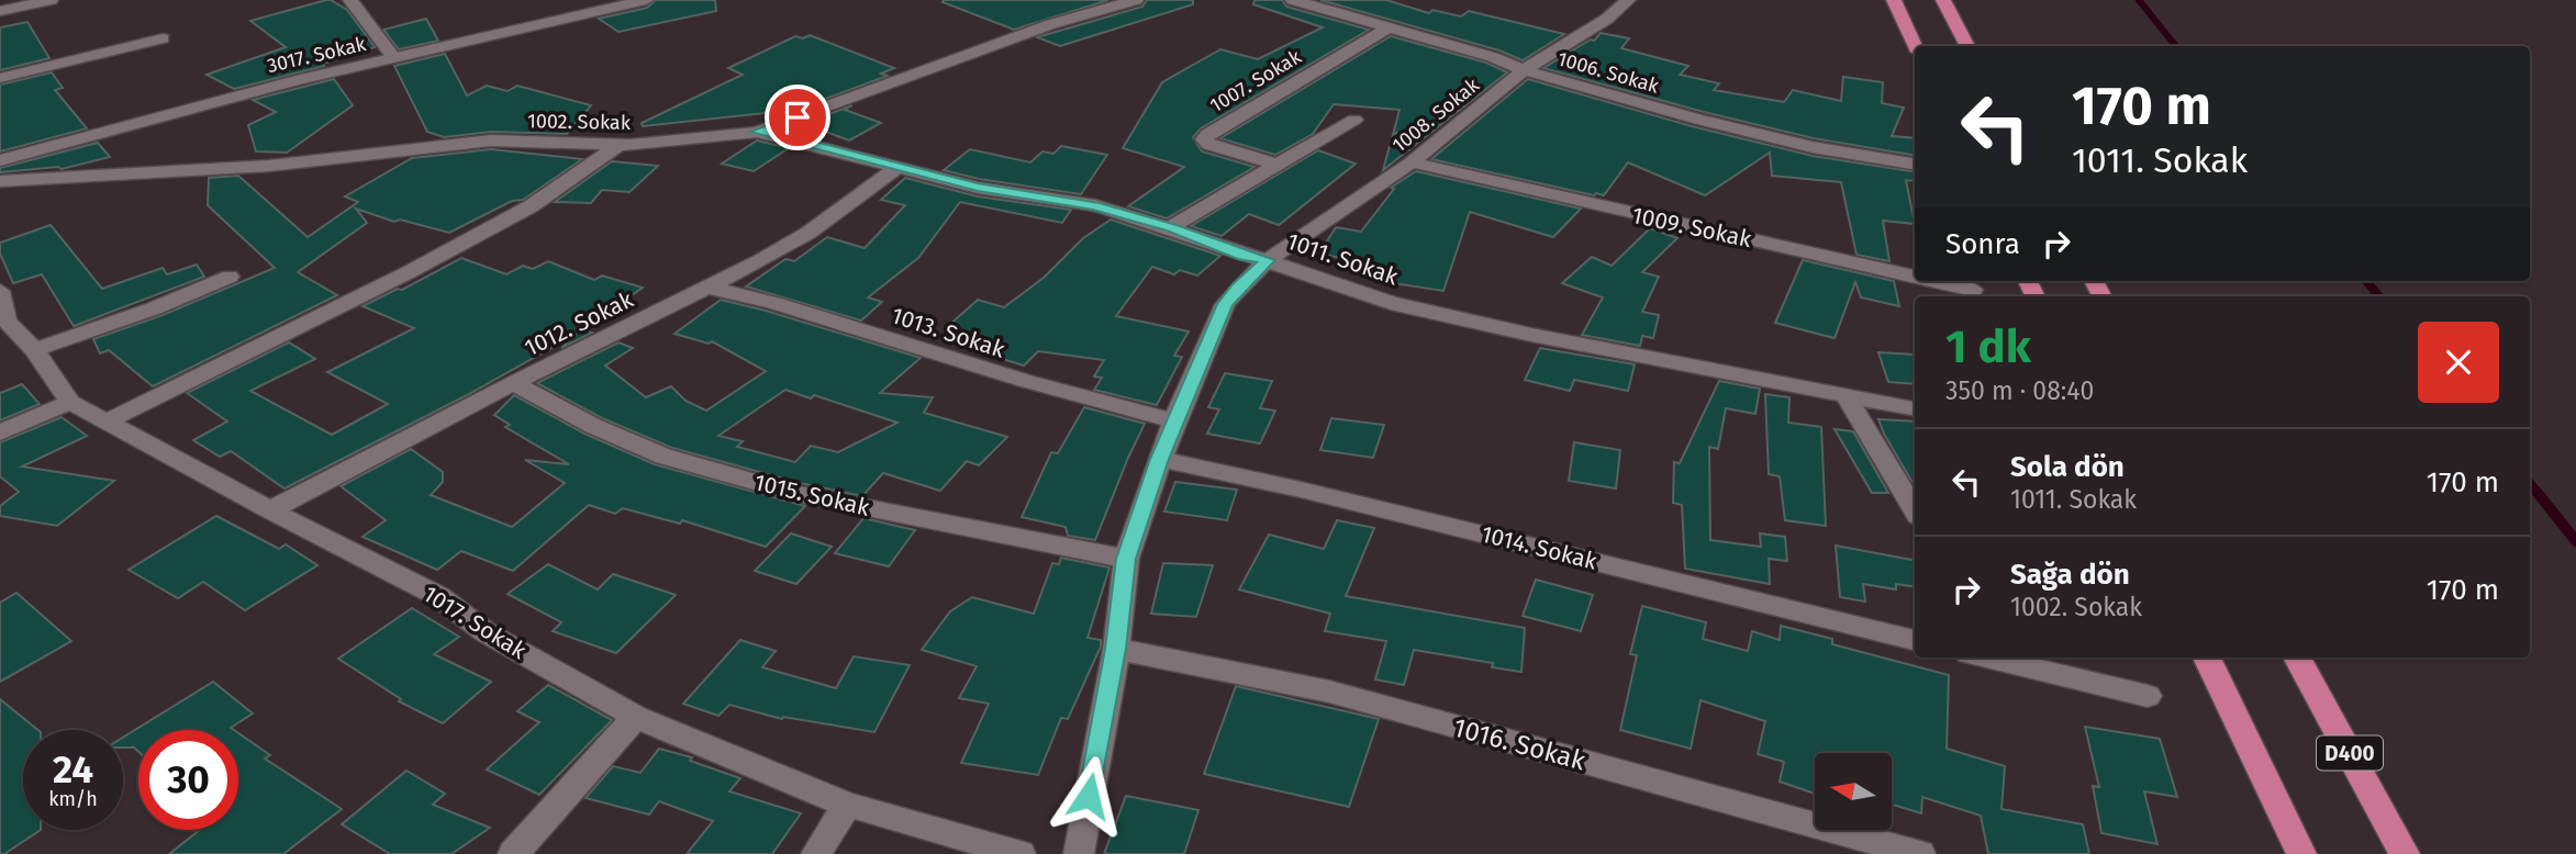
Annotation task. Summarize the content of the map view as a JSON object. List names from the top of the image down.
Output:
{
  "streets": {
    "highway": ["D400"],
    "street": [
      "3017. Sokak",
      "1006. Sokak",
      "1007. Sokak",
      "1008. Sokak",
      "1002. Sokak",
      "1009. Sokak",
      "1011. Sokak",
      "1012. Sokak",
      "1013. Sokak",
      "1015. Sokak",
      "1014. Sokak",
      "1017. Sokak",
      "1016. Sokak"
    ]
  },
  "crossings": [
    ["1006. Sokak", "1007. Sokak"],
    ["1006. Sokak", "1008. Sokak"],
    ["1008. Sokak", "1009. Sokak"],
    ["1008. Sokak", "1011. Sokak"],
    ["1008. Sokak", "1013. Sokak"],
    ["1008. Sokak", "1015. Sokak"],
    ["1008. Sokak", "1014. Sokak"],
    ["1008. Sokak", "1016. Sokak"],
    ["1002. Sokak", "1011. Sokak"],
    ["1011. Sokak", "1012. Sokak"],
    ["1012. Sokak", "1013. Sokak"],
    ["1012. Sokak", "1015. Sokak"],
    ["1012. Sokak", "1017. Sokak"]
  ],
  "north": "left",
  "page": {
    "turn": ["170 m", "1011. Sokak"],
    "then": "Sonra",
    "heading": ["1 dk", "350 m · 08:40"],
    "list": [
      {
        "name": "Sola dön",
        "note": "1011. Sokak",
        "value": "170 m"
      },
      {
        "name": "Sağa dön",
        "note": "1002. Sokak",
        "value": "170 m"
      }
    ],
    "speed": "24 km/h",
    "limit": "30"
  }
}
